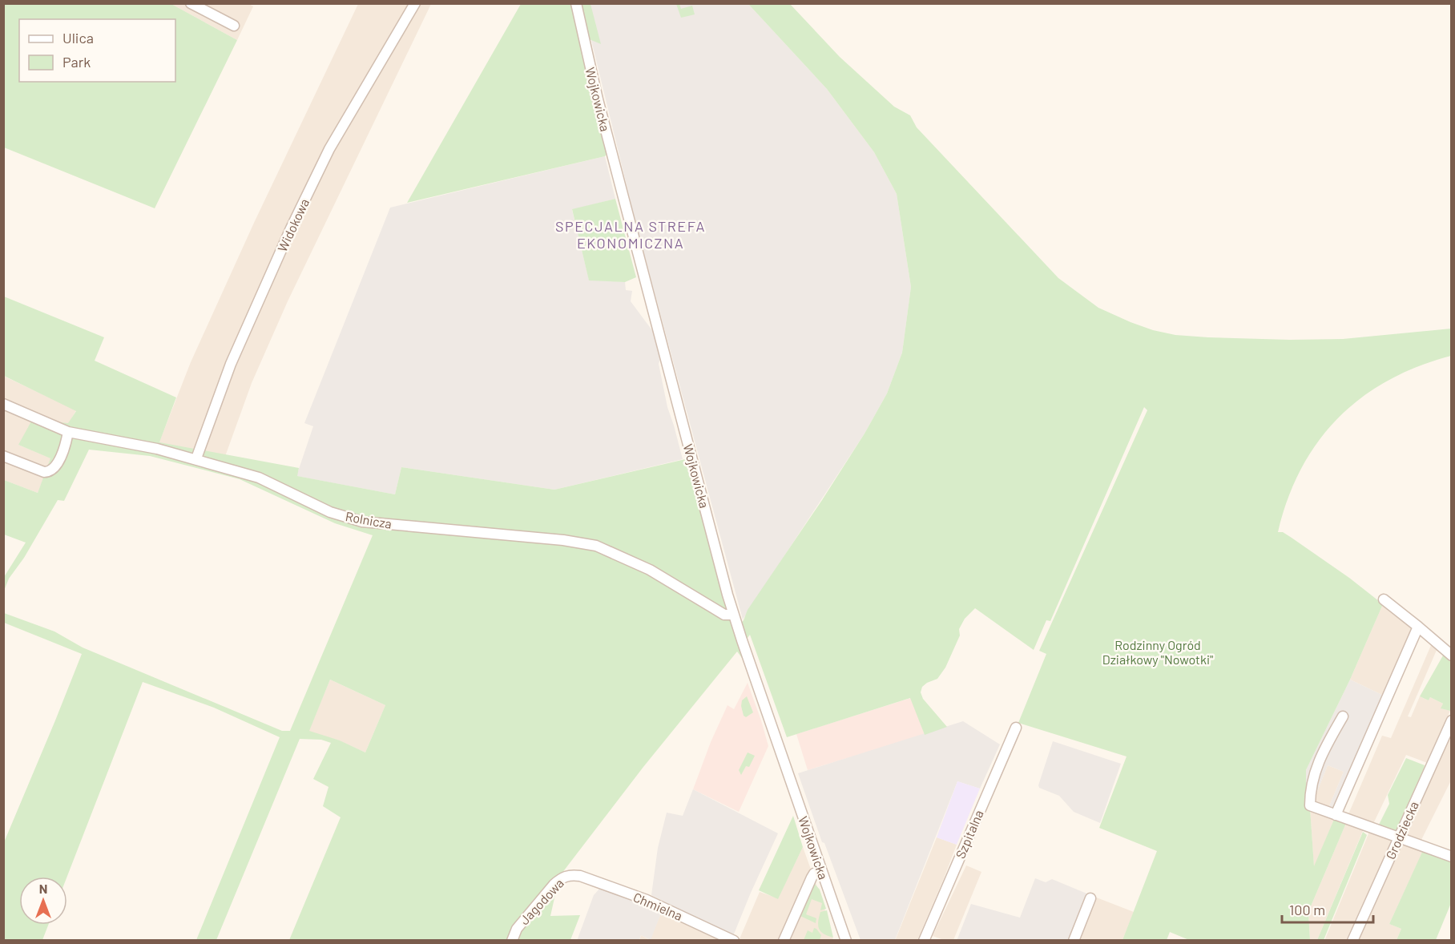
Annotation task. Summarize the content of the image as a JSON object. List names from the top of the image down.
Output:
{
  "streets": {
    "street": [
      "Wojkowicka",
      "Widokowa",
      "Rolnicza",
      "Grodziecka",
      "Szpitalna",
      "Jagodowa",
      "Chmielna"
    ]
  },
  "crossings": [
    ["Wojkowicka", "Rolnicza"],
    ["Widokowa", "Rolnicza"],
    ["Jagodowa", "Chmielna"]
  ],
  "districts": ["SPECJALNA STREFA EKONOMICZNA"],
  "parks": ["Rodzinny Ogród Działkowy \"Nowotki\""],
  "legend": ["Ulica", "Park"],
  "scale_bar": "100 m",
  "north": "top"
}
